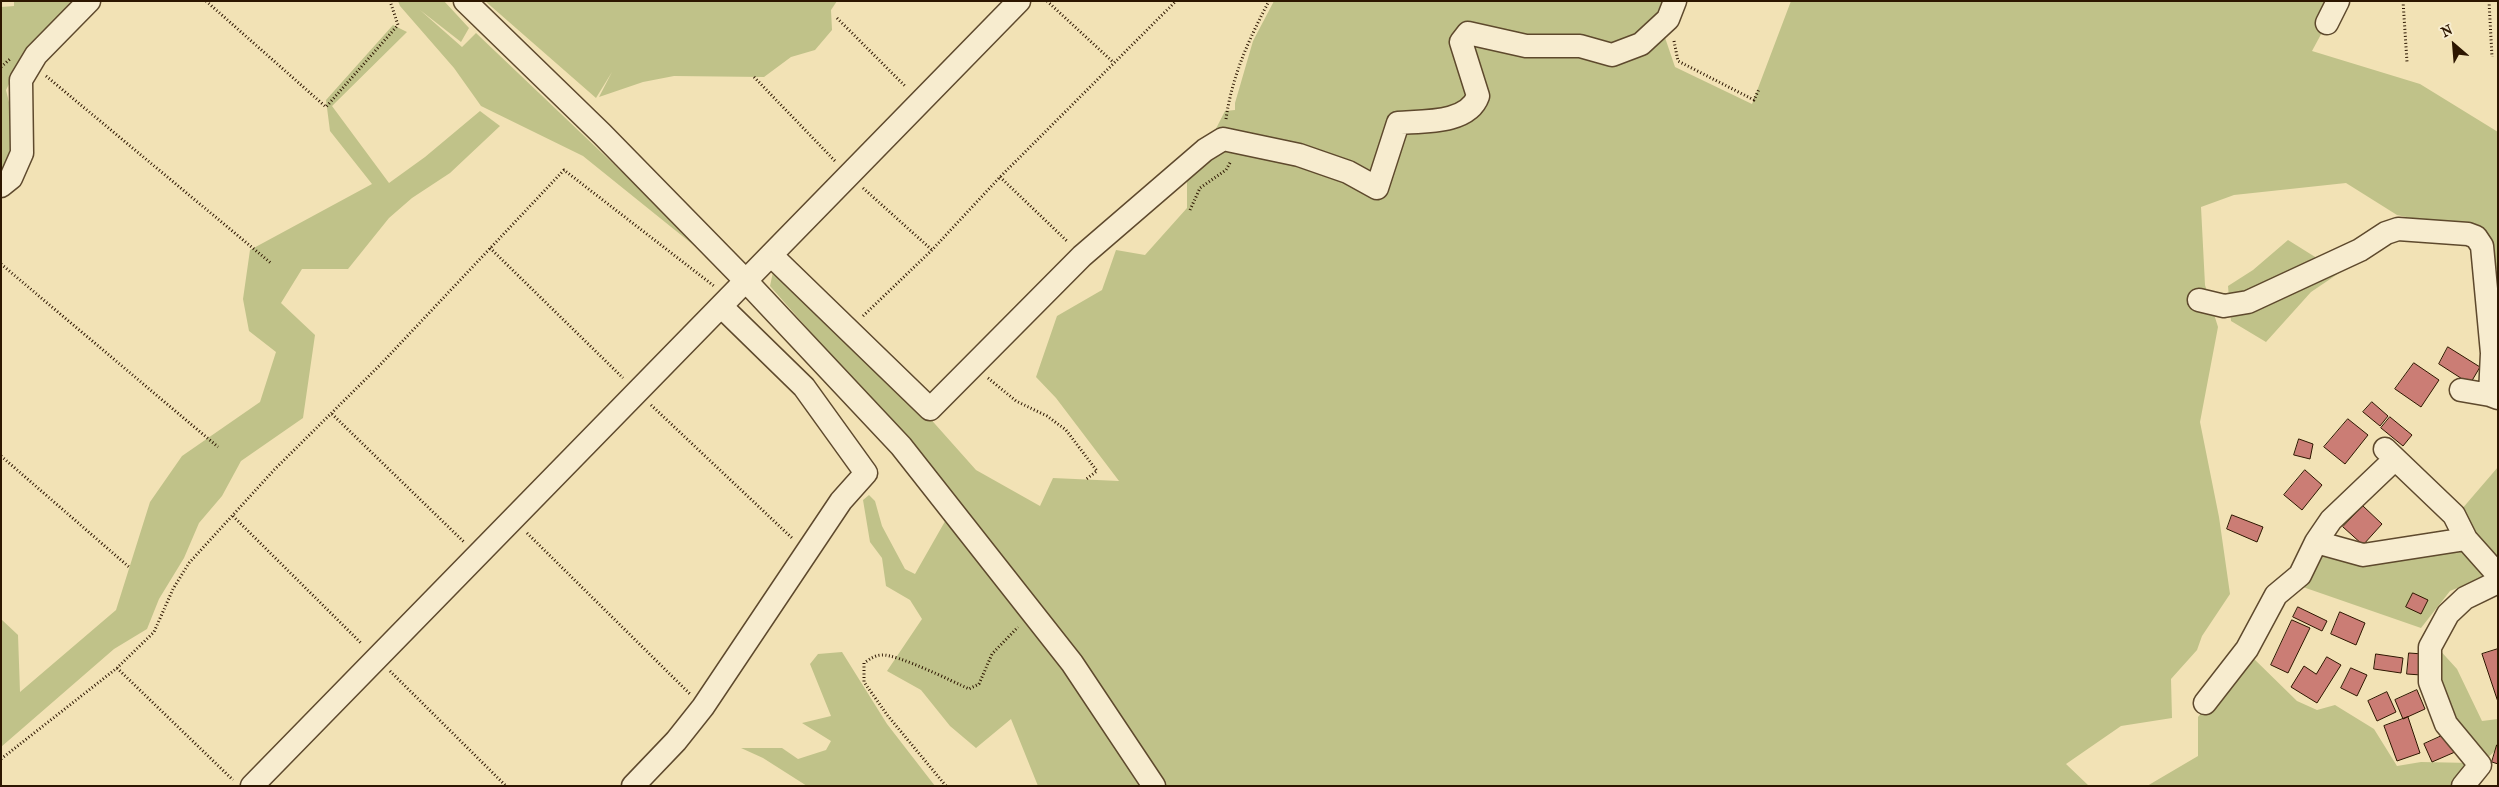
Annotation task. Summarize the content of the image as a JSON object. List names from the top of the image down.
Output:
{
  "north": "top left"
}
